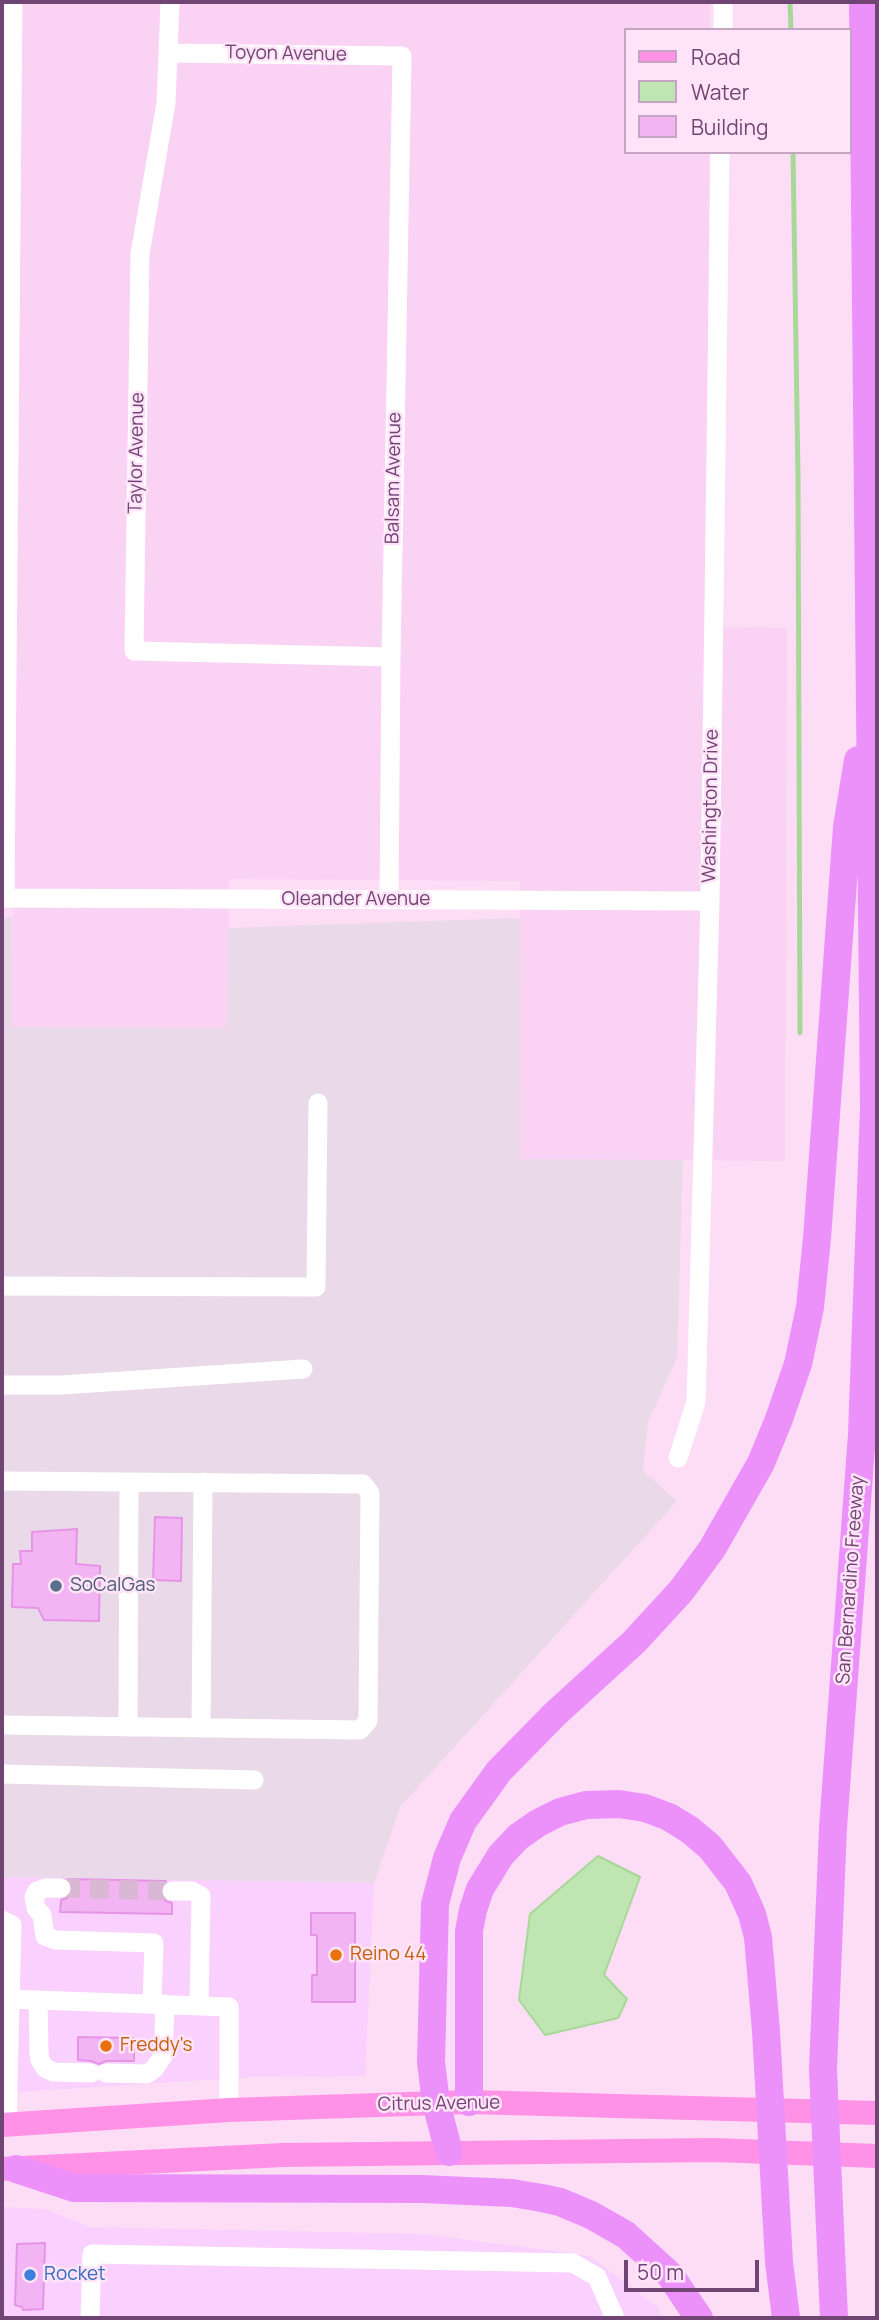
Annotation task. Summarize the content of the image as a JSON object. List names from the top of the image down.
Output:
{
  "streets": {
    "highway": ["San Bernardino Freeway"],
    "main road": ["Citrus Avenue"],
    "street": [
      "Toyon Avenue",
      "Taylor Avenue",
      "Balsam Avenue",
      "Washington Drive",
      "Oleander Avenue"
    ]
  },
  "crossings": [
    ["Toyon Avenue", "Taylor Avenue"],
    ["Toyon Avenue", "Balsam Avenue"],
    ["Taylor Avenue", "Balsam Avenue"],
    ["Balsam Avenue", "Oleander Avenue"],
    ["Washington Drive", "Oleander Avenue"]
  ],
  "places": [
    "SoCalGas",
    "Reino 44",
    "Freddy's",
    "Rocket"
  ],
  "legend": ["Road", "Water", "Building"],
  "scale_bar": "50 m"
}
